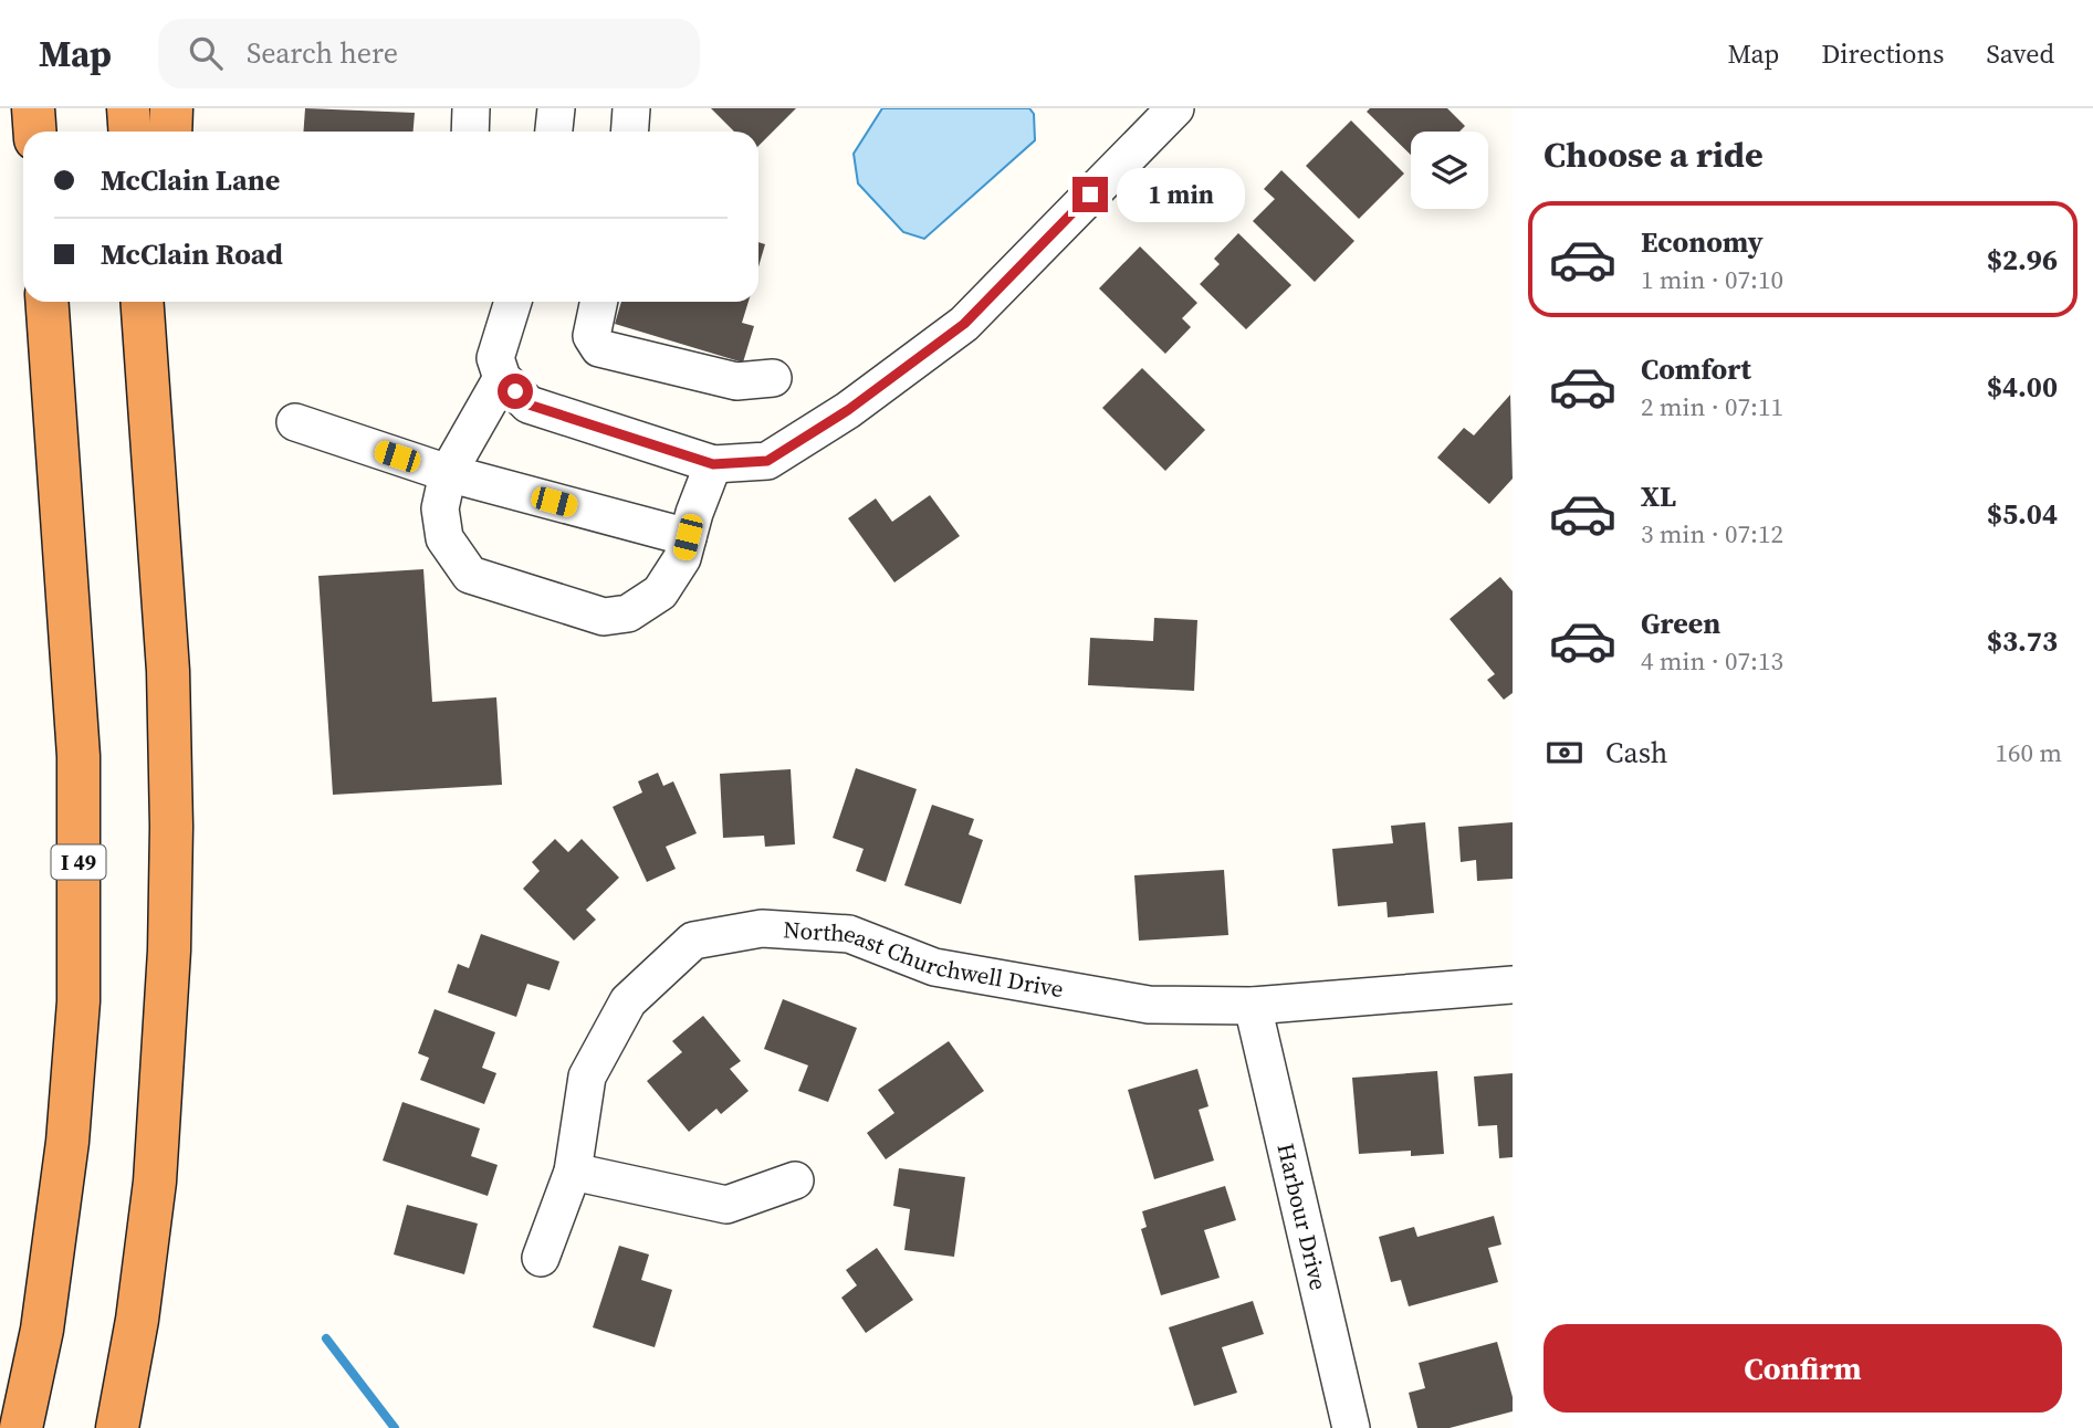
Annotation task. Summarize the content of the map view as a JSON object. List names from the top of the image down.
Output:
{
  "streets": {
    "highway": ["I 49"],
    "street": ["Northeast Churchwell Drive", "Harbour Drive"]
  },
  "crossings": [
    ["Northeast Churchwell Drive", "Harbour Drive"]
  ],
  "page": {
    "header": "Map",
    "search": "Search here",
    "nav": ["Map", "Directions", "Saved"],
    "heading": "Choose a ride",
    "banner": ["McClain Lane", "McClain Road"],
    "bubble": "1 min",
    "list": [
      {
        "name": "Economy",
        "note": "1 min · 07:10",
        "value": "$2.96"
      },
      {
        "name": "Comfort",
        "note": "2 min · 07:11",
        "value": "$4.00"
      },
      {
        "name": "XL",
        "note": "3 min · 07:12",
        "value": "$5.04"
      },
      {
        "name": "Green",
        "note": "4 min · 07:13",
        "value": "$3.73"
      }
    ],
    "pay": ["Cash", "160 m"],
    "buttons": "Confirm"
  }
}
